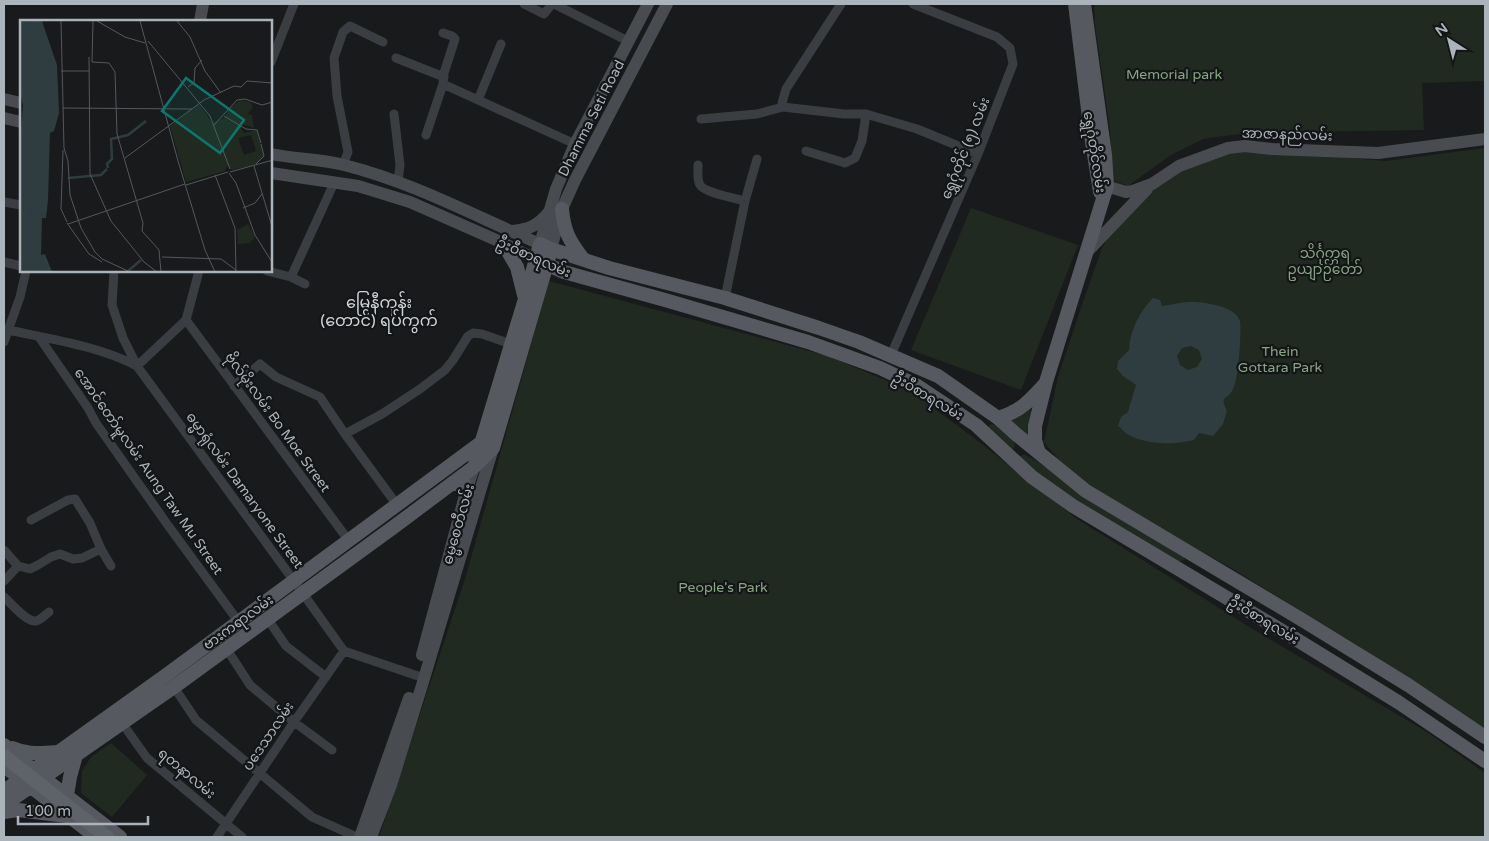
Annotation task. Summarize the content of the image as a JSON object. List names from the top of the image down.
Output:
{
  "streets": {
    "main road": [
      "Dhamma Seti Road",
      "အာဇာနည်လမ်း",
      "ရွှေဂုံတိုင်လမ်း",
      "ဦးဝီစာရလမ်း",
      "ဓမ္မစေတီလမ်း",
      "ဗားကရာလမ်း"
    ],
    "street": [
      "ရွှေဂုံတိုင် (၅) လမ်း",
      "ဗိုလ်မိုးလမ်း Bo Moe Street",
      "အောင်တော်မူလမ်း Aung Taw Mu Street",
      "ဓမ္မာရုံလမ်း Damaryone Street",
      "ပဒေသာလမ်း",
      "ရတနာလမ်း"
    ]
  },
  "crossings": [
    ["Dhamma Seti Road", "ဦးဝီစာရလမ်း"],
    ["Dhamma Seti Road", "ဓမ္မစေတီလမ်း"],
    ["အာဇာနည်လမ်း", "ရွှေဂုံတိုင်လမ်း"],
    ["ရွှေဂုံတိုင် (၅) လမ်း", "ဦးဝီစာရလမ်း"],
    ["ရွှေဂုံတိုင်လမ်း", "ဦးဝီစာရလမ်း"],
    ["ဦးဝီစာရလမ်း", "ဓမ္မစေတီလမ်း"],
    ["ဗိုလ်မိုးလမ်း Bo Moe Street", "ဗားကရာလမ်း"],
    ["အောင်တော်မူလမ်း Aung Taw Mu Street", "ဗားကရာလမ်း"],
    ["ဓမ္မာရုံလမ်း Damaryone Street", "ဗားကရာလမ်း"],
    ["ဓမ္မာရုံလမ်း Damaryone Street", "ပဒေသာလမ်း"],
    ["ဓမ္မစေတီလမ်း", "ဗားကရာလမ်း"],
    ["ပဒေသာလမ်း", "ရတနာလမ်း"]
  ],
  "districts": ["မြေနီကုန်း (တောင်) ရပ်ကွက်"],
  "parks": [
    "Memorial park",
    "သိင်္ဂုတ္တရ ဥယျာဉ်တော်",
    "Thein Gottara Park",
    "People's Park"
  ],
  "scale_bar": "100 m",
  "north": "top left"
}
